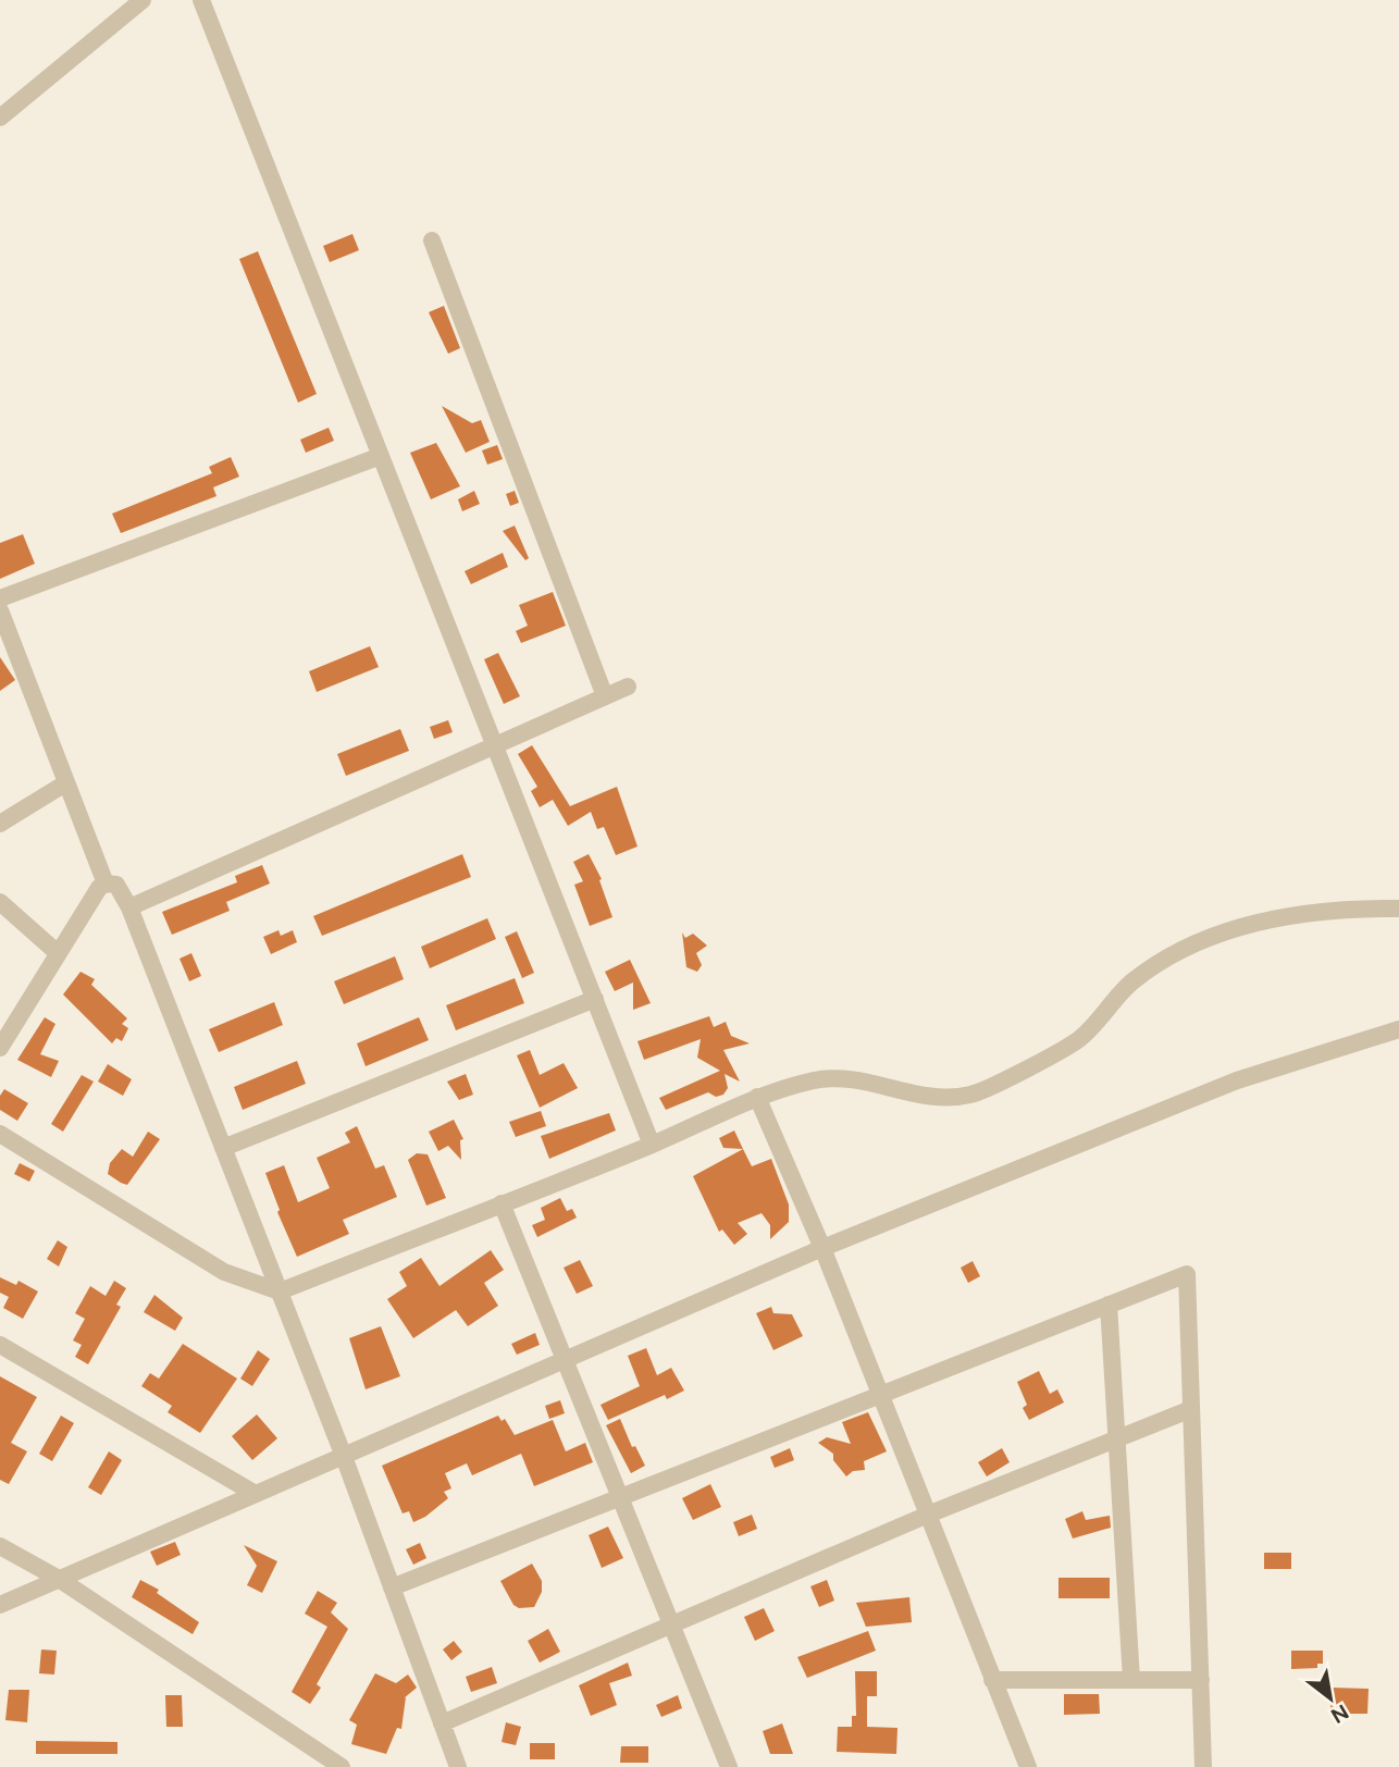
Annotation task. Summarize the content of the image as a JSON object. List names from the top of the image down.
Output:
{
  "north": "bottom right"
}
